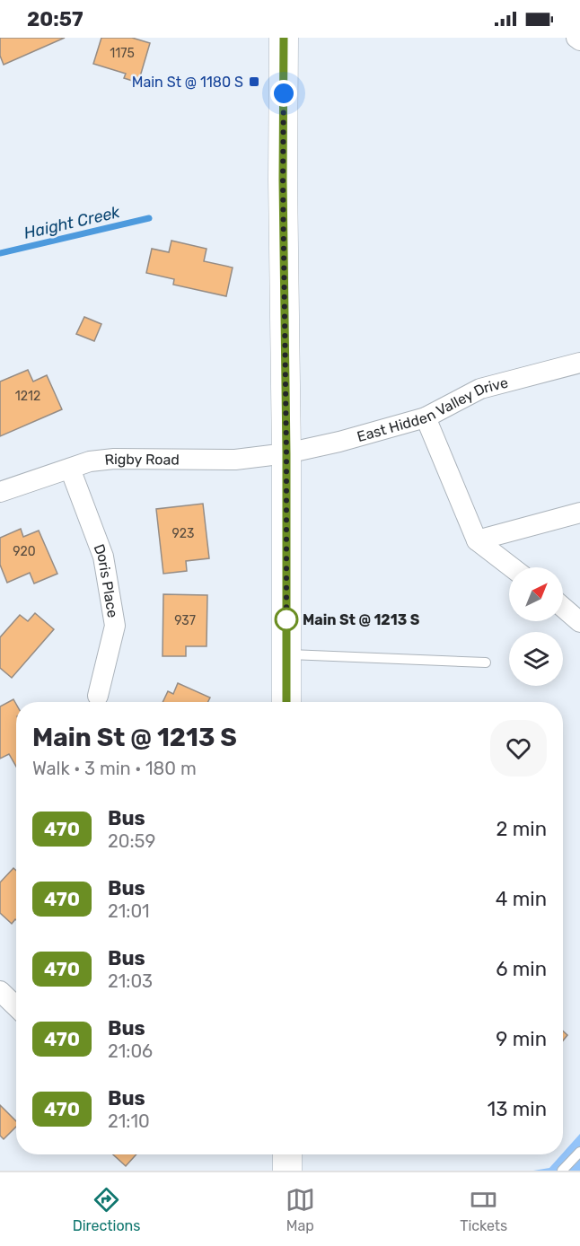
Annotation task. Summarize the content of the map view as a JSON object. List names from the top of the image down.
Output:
{
  "streets": {
    "street": ["East Hidden Valley Drive", "Rigby Road", "Doris Place"]
  },
  "crossings": [
    ["East Hidden Valley Drive", "Rigby Road"],
    ["Rigby Road", "Doris Place"]
  ],
  "water": ["Haight Creek"],
  "places": {
    "transit": ["Main St @ 1180 S"],
    "other": ["Main St @ 1213 S"]
  },
  "lines": ["bus line 470"],
  "house_numbers": [
    "1175",
    "1212",
    "923",
    "920",
    "937"
  ],
  "north": "top right",
  "page": {
    "status": "20:57",
    "heading": ["Main St @ 1213 S", "Walk · 3 min · 180 m"],
    "list": [
      {
        "mark": "470",
        "name": "Bus",
        "note": "20:59",
        "value": "2 min"
      },
      {
        "mark": "470",
        "name": "Bus",
        "note": "21:01",
        "value": "4 min"
      },
      {
        "mark": "470",
        "name": "Bus",
        "note": "21:03",
        "value": "6 min"
      },
      {
        "mark": "470",
        "name": "Bus",
        "note": "21:06",
        "value": "9 min"
      },
      {
        "mark": "470",
        "name": "Bus",
        "note": "21:10",
        "value": "13 min"
      }
    ],
    "tabs": ["Directions", "Map", "Tickets"]
  }
}
